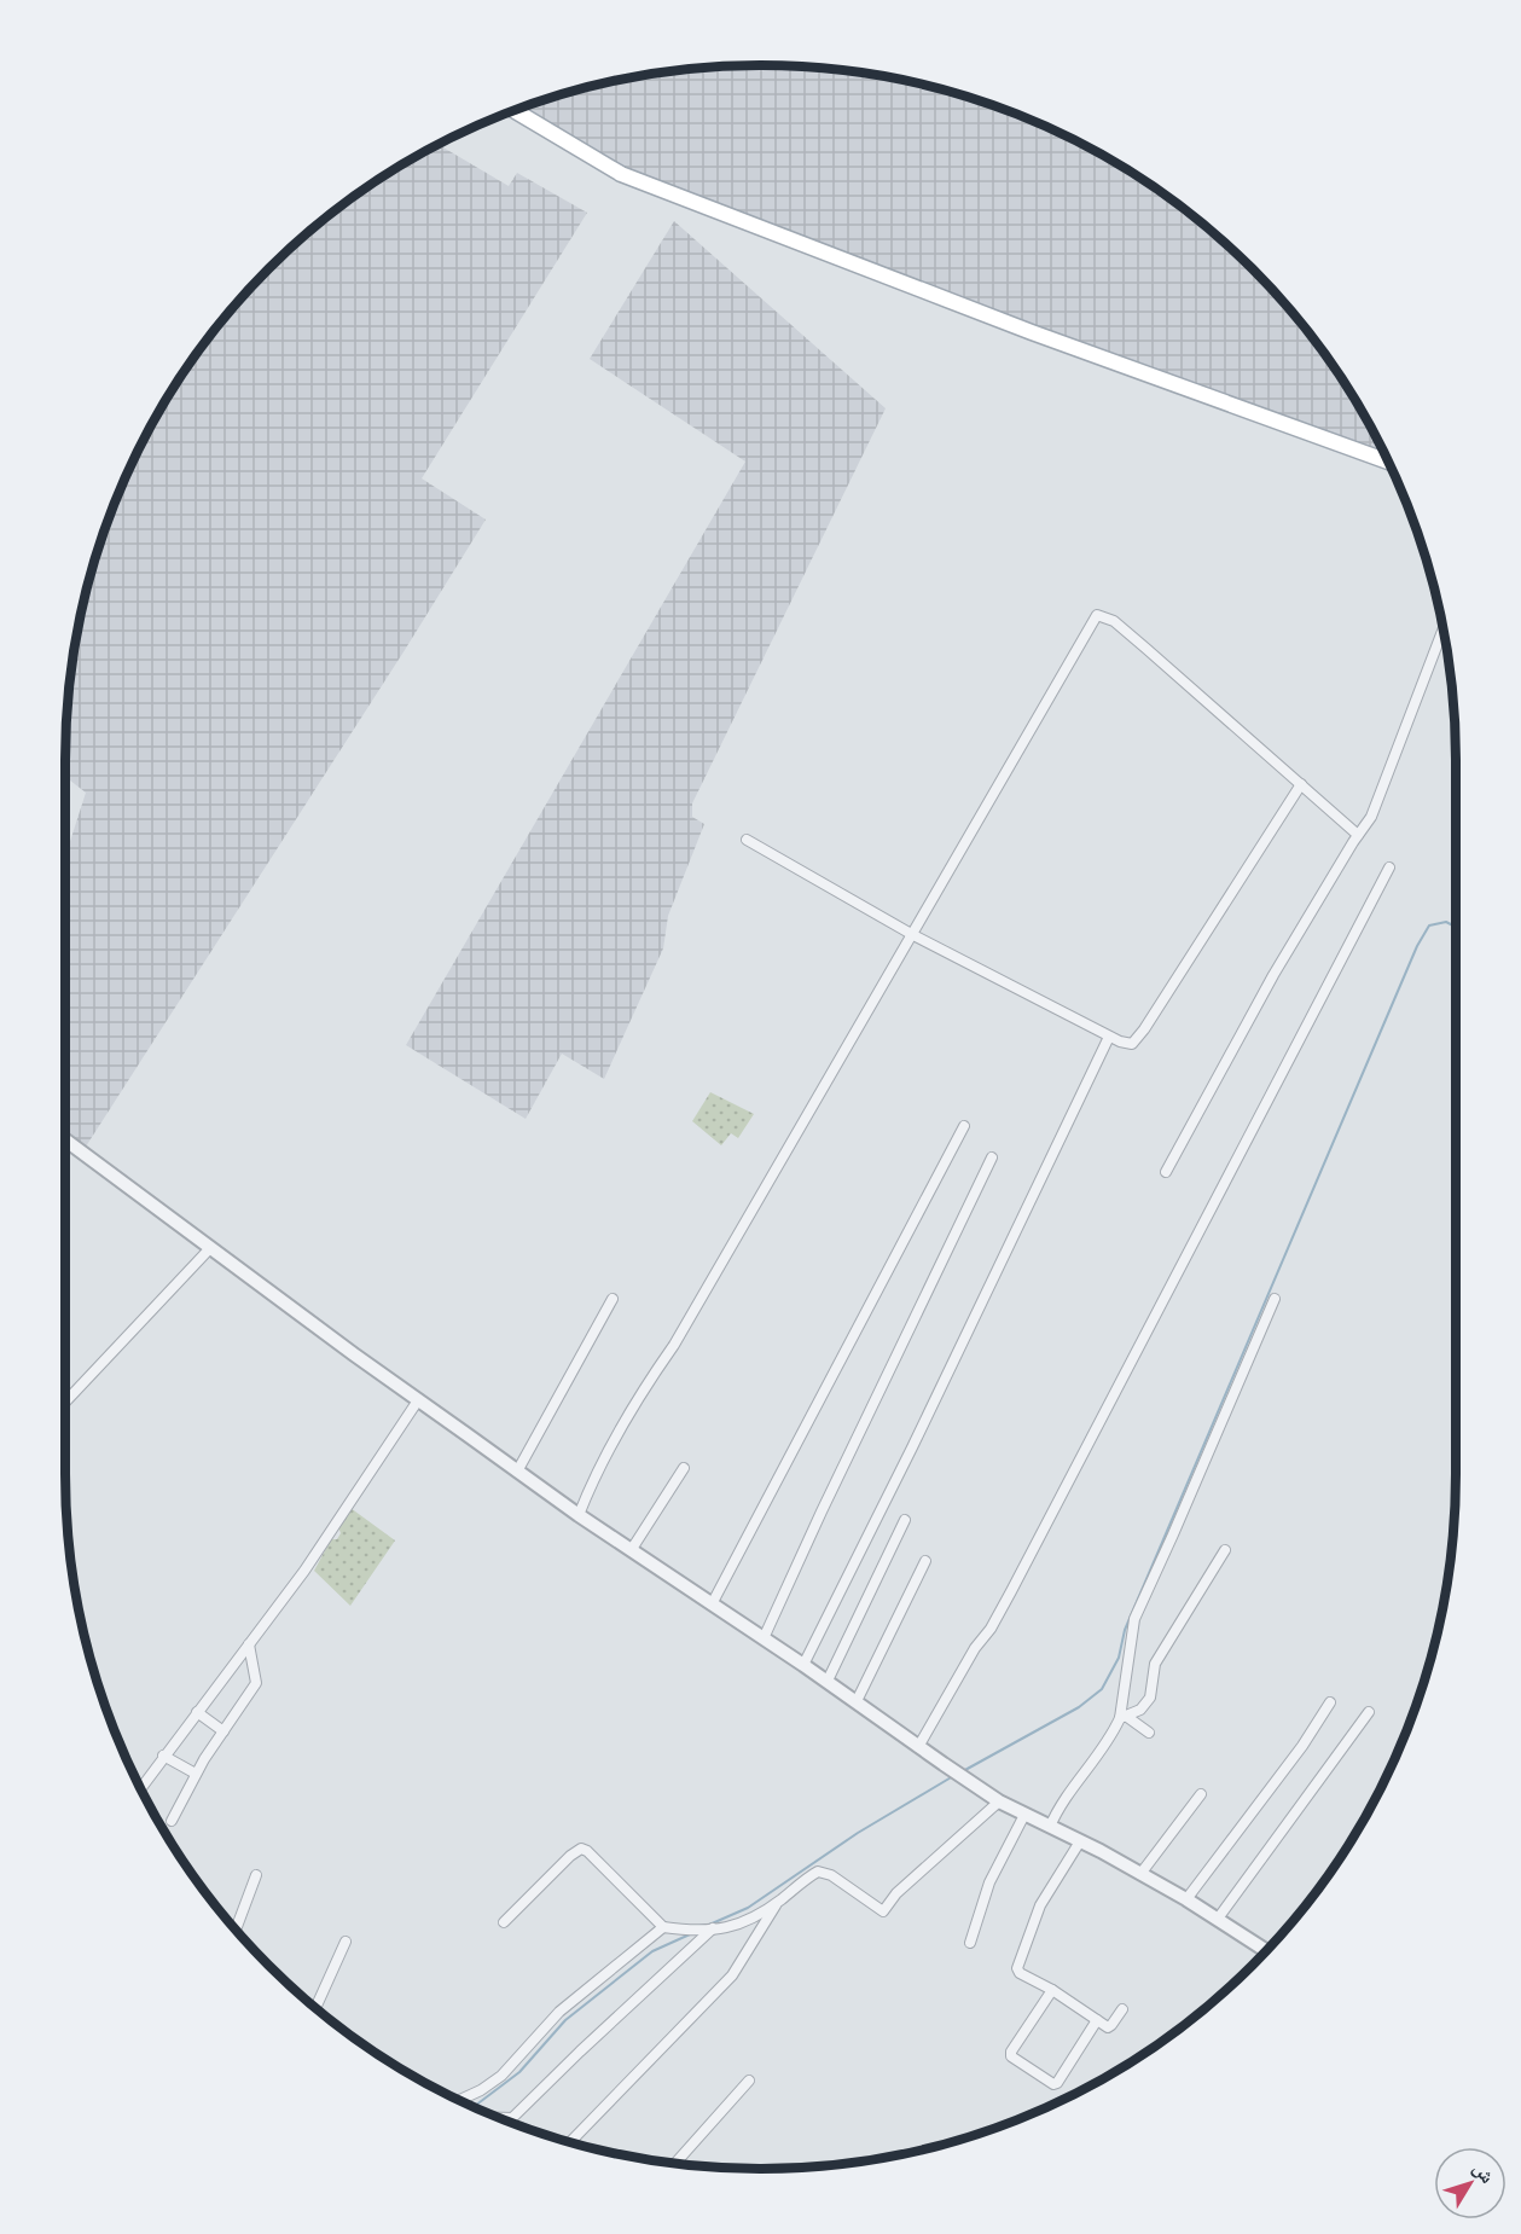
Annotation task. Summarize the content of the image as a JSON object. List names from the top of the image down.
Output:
{
  "north": "top right"
}
